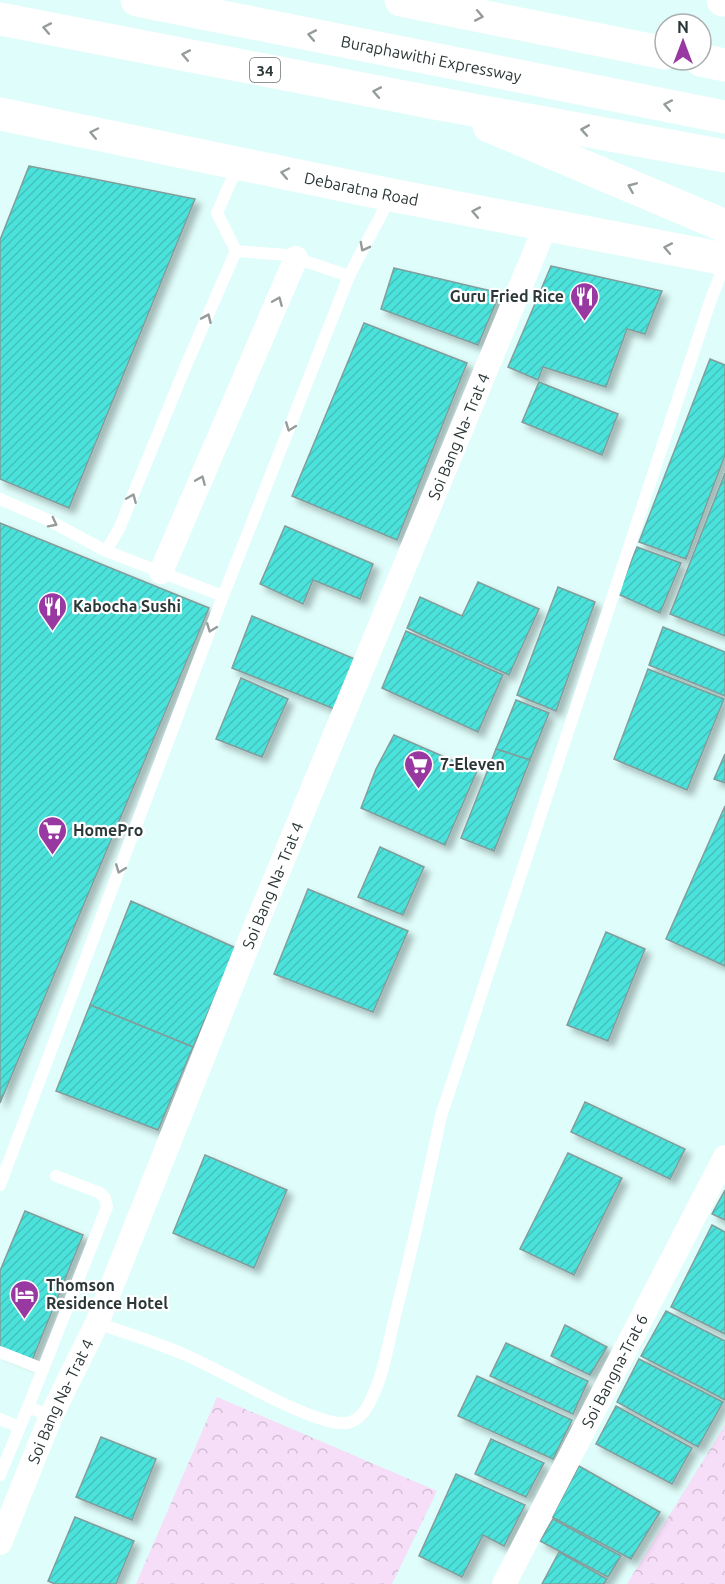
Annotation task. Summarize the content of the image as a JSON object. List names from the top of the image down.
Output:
{
  "streets": {
    "main road": ["Buraphawithi Expressway", "34", "Debaratna Road"],
    "street": ["Soi Bang Na- Trat 4", "Soi Bangna-Trat 6"]
  },
  "crossings": [
    ["Debaratna Road", "Soi Bang Na- Trat 4"]
  ],
  "places": {
    "restaurant": ["Guru Fried Rice", "Kabocha Sushi"],
    "supermarket": ["7-Eleven", "HomePro"],
    "hotel": ["Thomson Residence Hotel"]
  },
  "north": "top"
}
